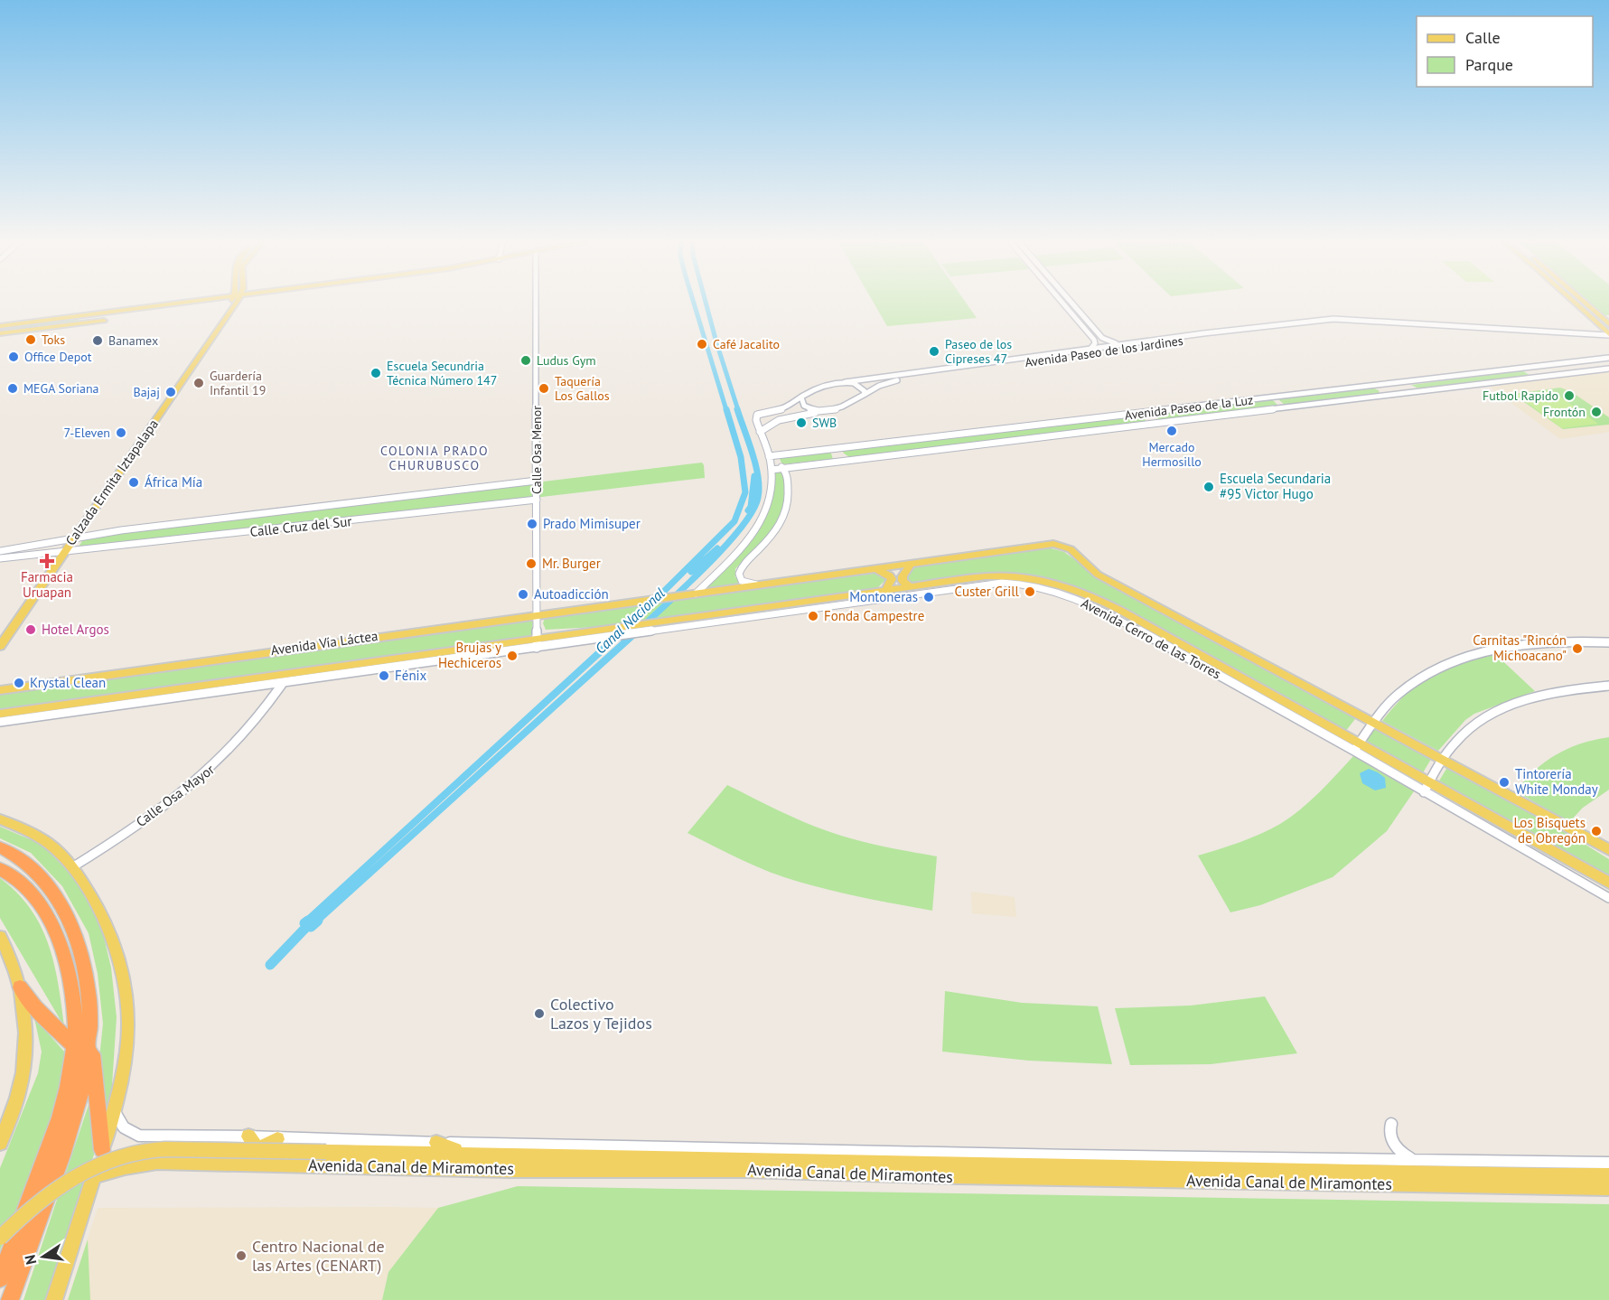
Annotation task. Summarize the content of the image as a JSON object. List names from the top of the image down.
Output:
{
  "streets": {
    "main road": [
      "Calzada Ermita Iztapalapa",
      "Avenida Cerro de las Torres",
      "Avenida Vía Láctea",
      "Avenida Canal de Miramontes"
    ],
    "street": [
      "Avenida Paseo de los Jardines",
      "Avenida Paseo de la Luz",
      "Calle Osa Menor",
      "Calle Cruz del Sur",
      "Calle Osa Mayor"
    ]
  },
  "crossings": [
    ["Calle Osa Menor", "Calle Cruz del Sur"],
    ["Calle Osa Menor", "Avenida Vía Láctea"],
    ["Calzada Ermita Iztapalapa", "Calle Cruz del Sur"],
    ["Avenida Cerro de las Torres", "Avenida Vía Láctea"],
    ["Avenida Vía Láctea", "Calle Osa Mayor"]
  ],
  "districts": ["COLONIA PRADO CHURUBUSCO"],
  "water": ["Canal Nacional"],
  "places": {
    "other": [
      "Toks",
      "Banamex",
      "Café Jacalito",
      "Paseo de los Cipreses 47",
      "Office Depot",
      "Ludus Gym",
      "Escuela Secundria Técnica Número 147",
      "Guardería Infantil 19",
      "MEGA Soriana",
      "Taquería Los Gallos",
      "Bajaj",
      "Futbol Rapido",
      "Frontón",
      "SWB",
      "Mercado Hermosillo",
      "7-Eleven",
      "África Mía",
      "Escuela Secundaria #95 Victor Hugo",
      "Prado Mimisuper",
      "Mr. Burger",
      "Custer Grill",
      "Autoadicción",
      "Montoneras",
      "Fonda Campestre",
      "Hotel Argos",
      "Carnitas \"Rincón Michoacano\"",
      "Brujas y Hechiceros",
      "Fénix",
      "Krystal Clean",
      "Tintorería White Monday",
      "Los Bisquets de Obregón",
      "Colectivo Lazos y Tejidos",
      "Centro Nacional de las Artes (CENART)"
    ],
    "health": ["Farmacia Uruapan"]
  },
  "legend": ["Calle", "Parque"],
  "north": "left"
}
